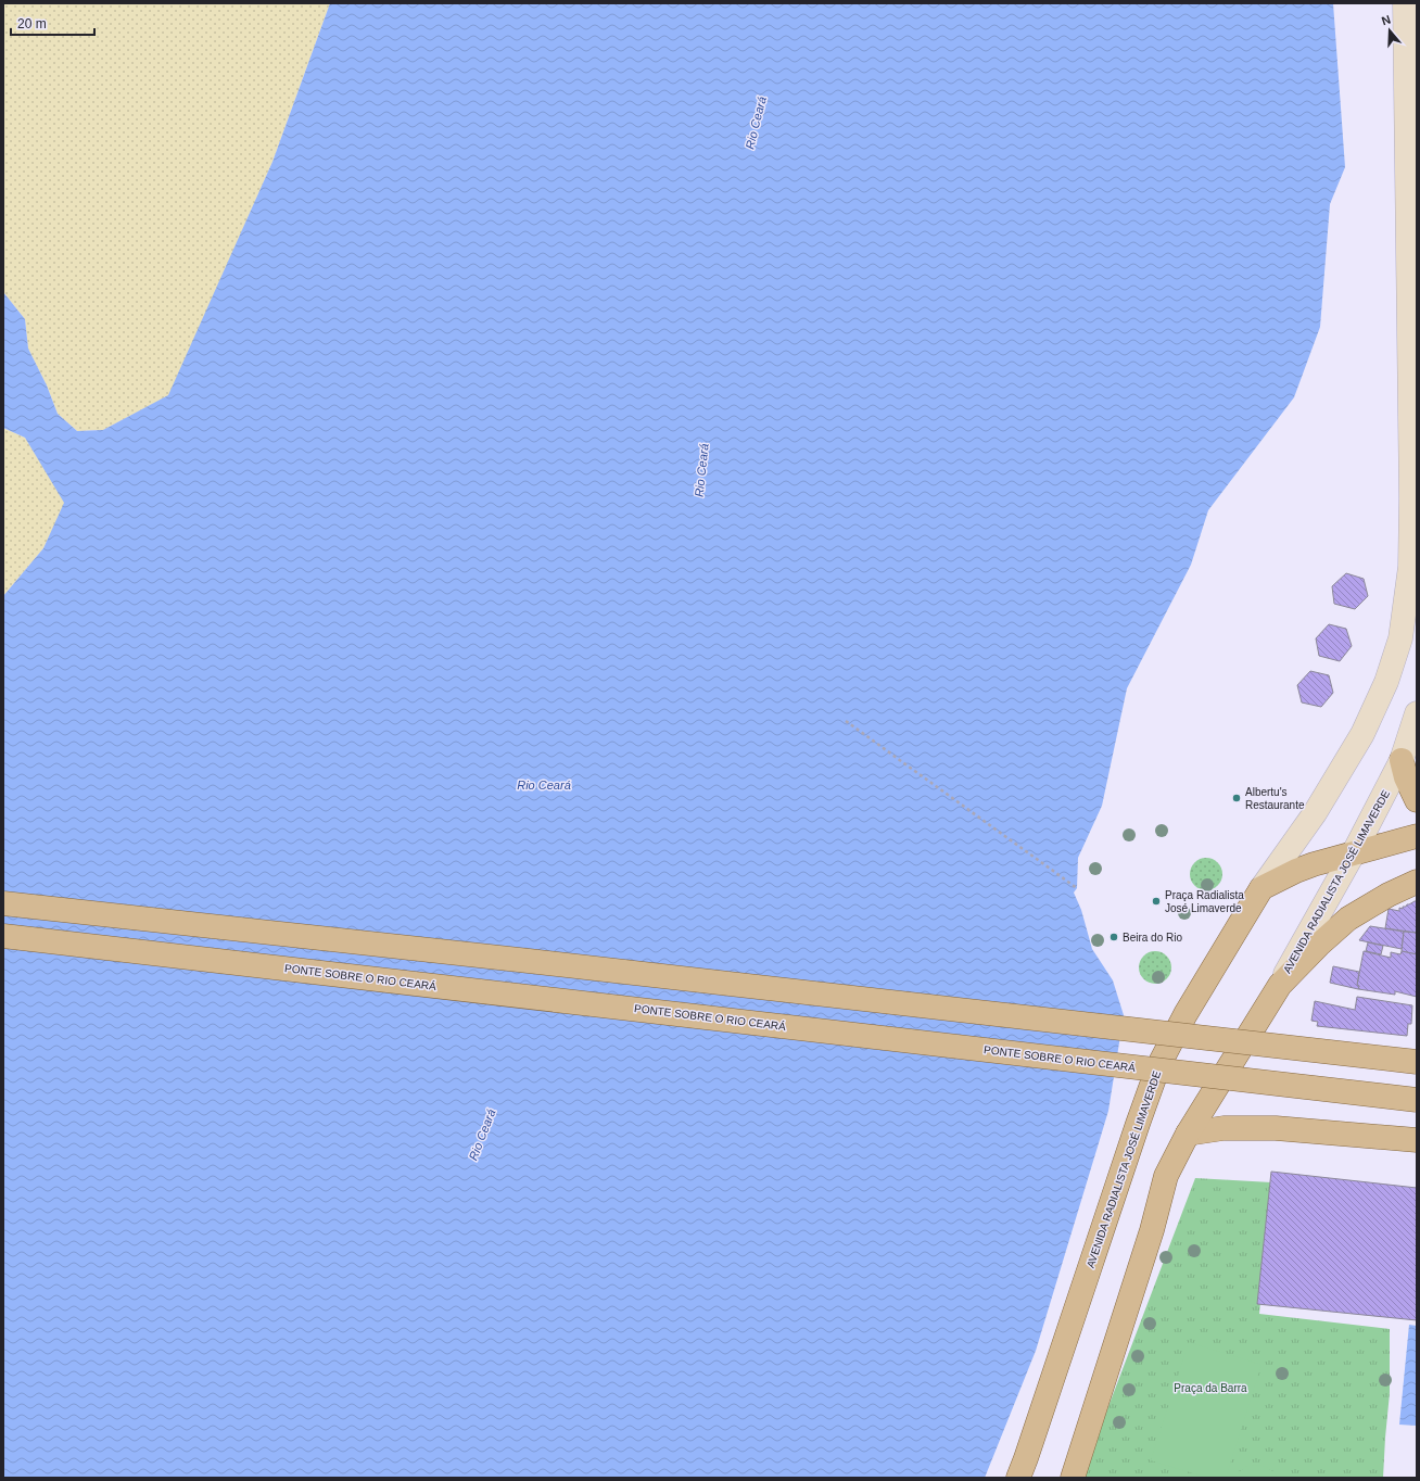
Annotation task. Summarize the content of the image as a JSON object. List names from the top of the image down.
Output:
{
  "streets": {
    "main road": ["AVENIDA RADIALISTA JOSÉ LIMAVERDE", "PONTE SOBRE O RIO CEARÁ"]
  },
  "water": ["Rio Ceará"],
  "parks": ["Praça da Barra"],
  "places": ["Albertu's Restaurante", "Praça Radialista José Limaverde", "Beira do Rio"],
  "scale_bar": "20 m",
  "north": "top"
}
